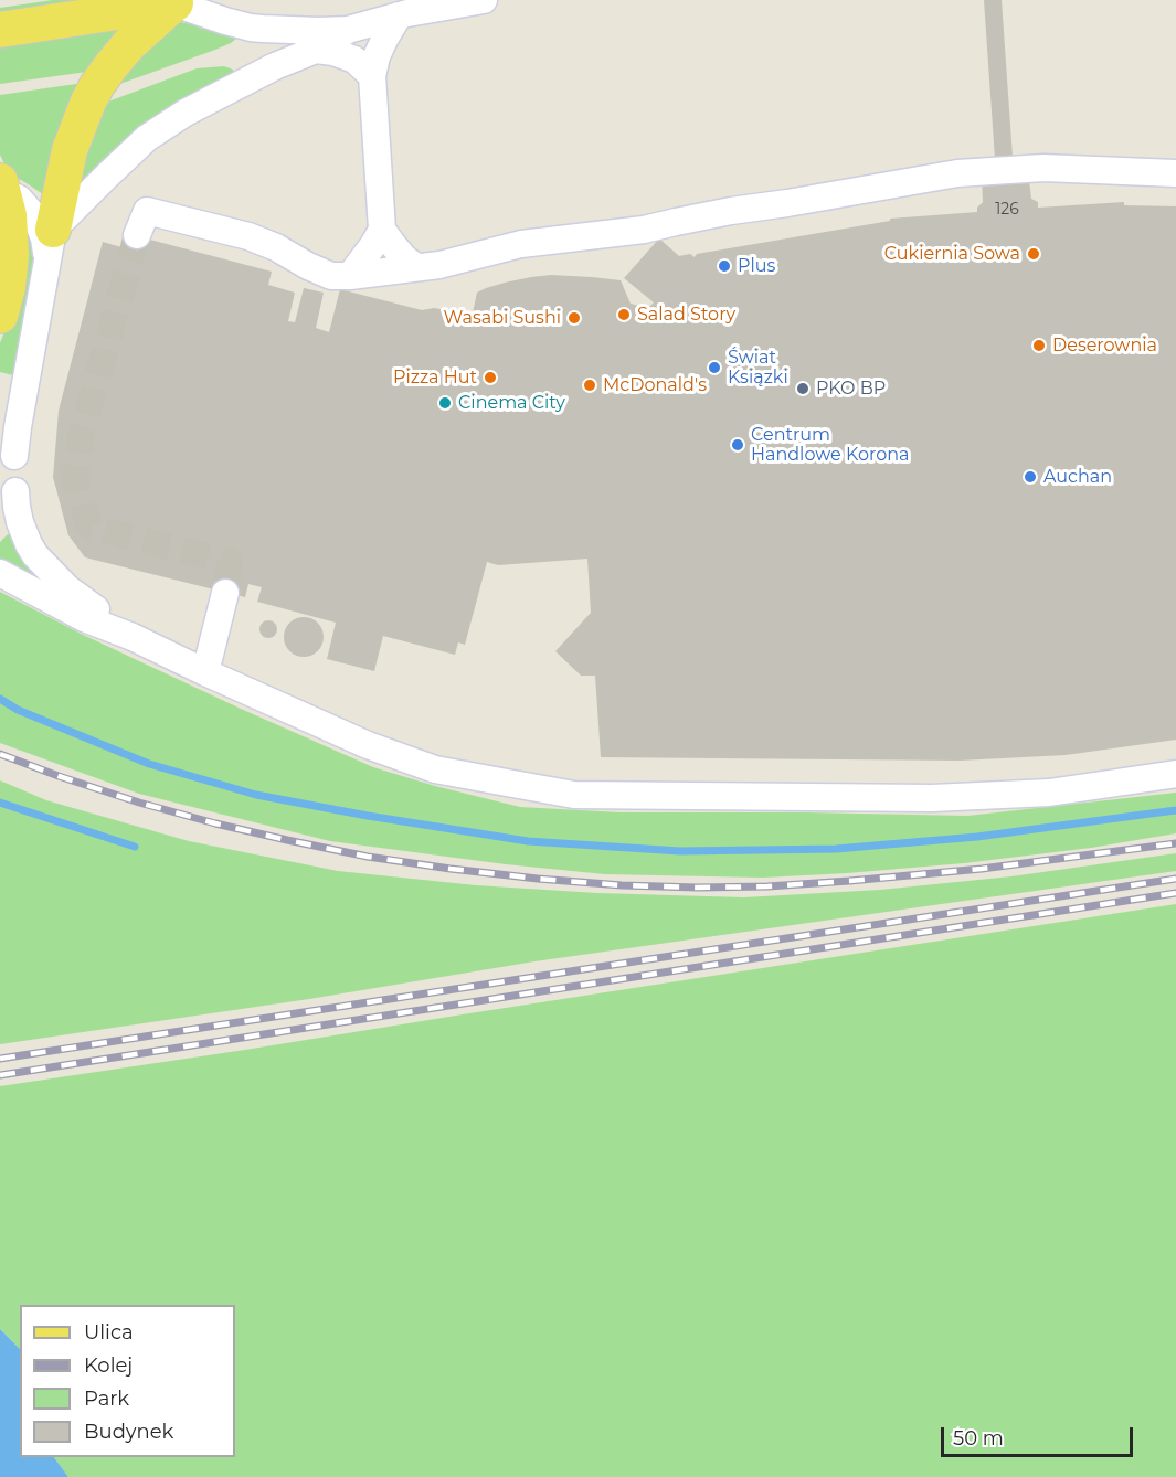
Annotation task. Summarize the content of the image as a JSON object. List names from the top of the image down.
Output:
{
  "places": [
    "Cukiernia Sowa",
    "Plus",
    "Salad Story",
    "Wasabi Sushi",
    "Deserownia",
    "Świat Ksiązki",
    "Pizza Hut",
    "McDonald's",
    "PKO BP",
    "Cinema City",
    "Centrum Handlowe Korona",
    "Auchan"
  ],
  "house_numbers": ["126"],
  "legend": [
    "Ulica",
    "Kolej",
    "Park",
    "Budynek"
  ],
  "scale_bar": "50 m"
}
